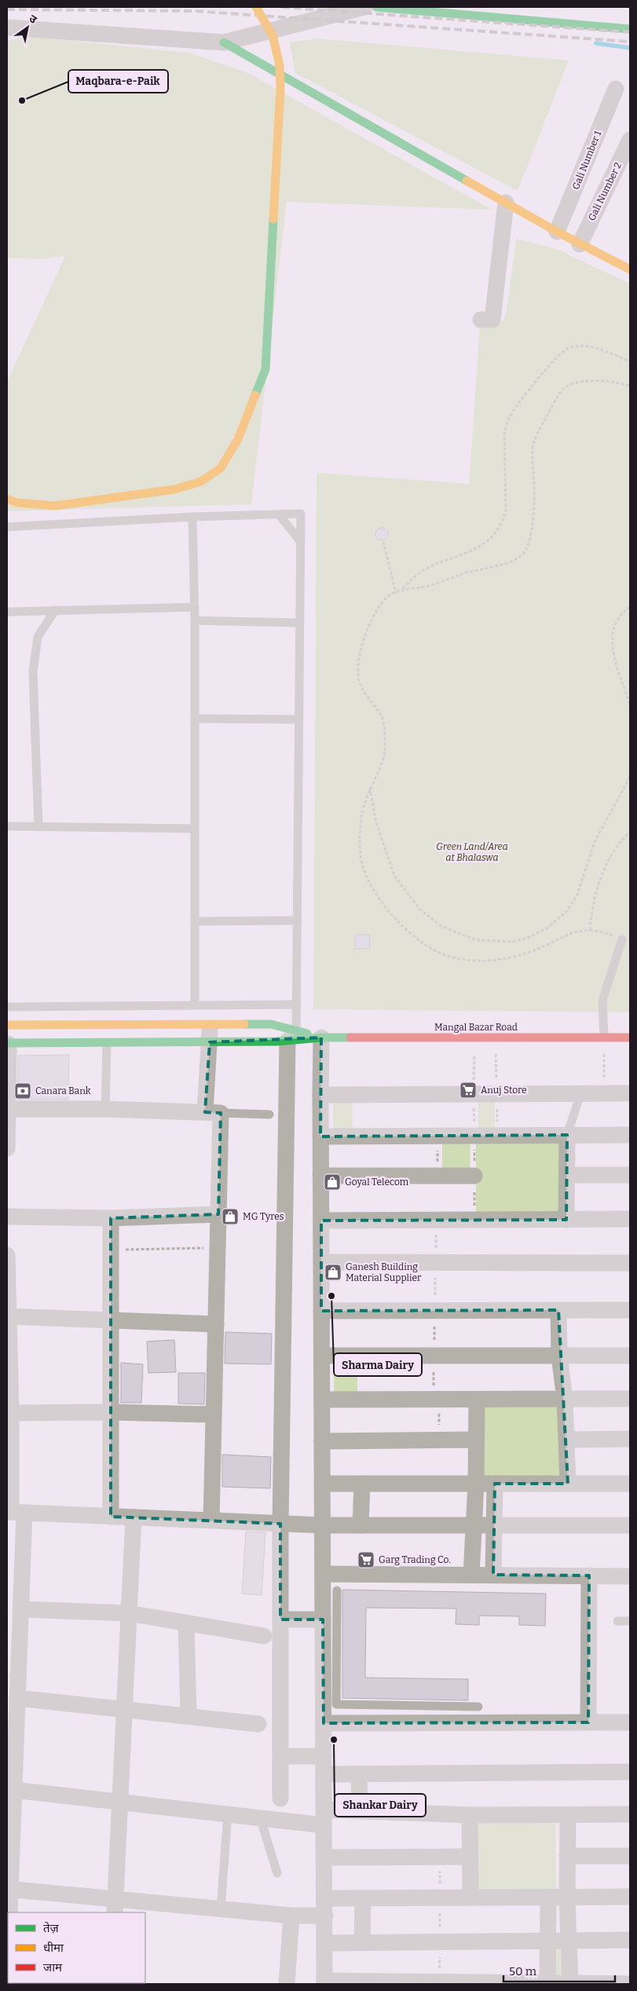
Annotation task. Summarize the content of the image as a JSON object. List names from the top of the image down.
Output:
{
  "streets": {
    "main road": ["Mangal Bazar Road"],
    "street": ["Gali Number 1", "Gali Number 2"]
  },
  "parks": ["Green Land/Area at Bhalaswa"],
  "places": {
    "other": ["Maqbara-e-Paik", "Sharma Dairy", "Shankar Dairy"],
    "supermarket": ["Anuj Store", "Garg Trading Co."],
    "bank": ["Canara Bank"],
    "shop": ["Goyal Telecom", "MG Tyres", "Ganesh Building Material Supplier"]
  },
  "legend": ["तेज़", "धीमा", "जाम"],
  "scale_bar": "50 m",
  "north": "top right"
}
